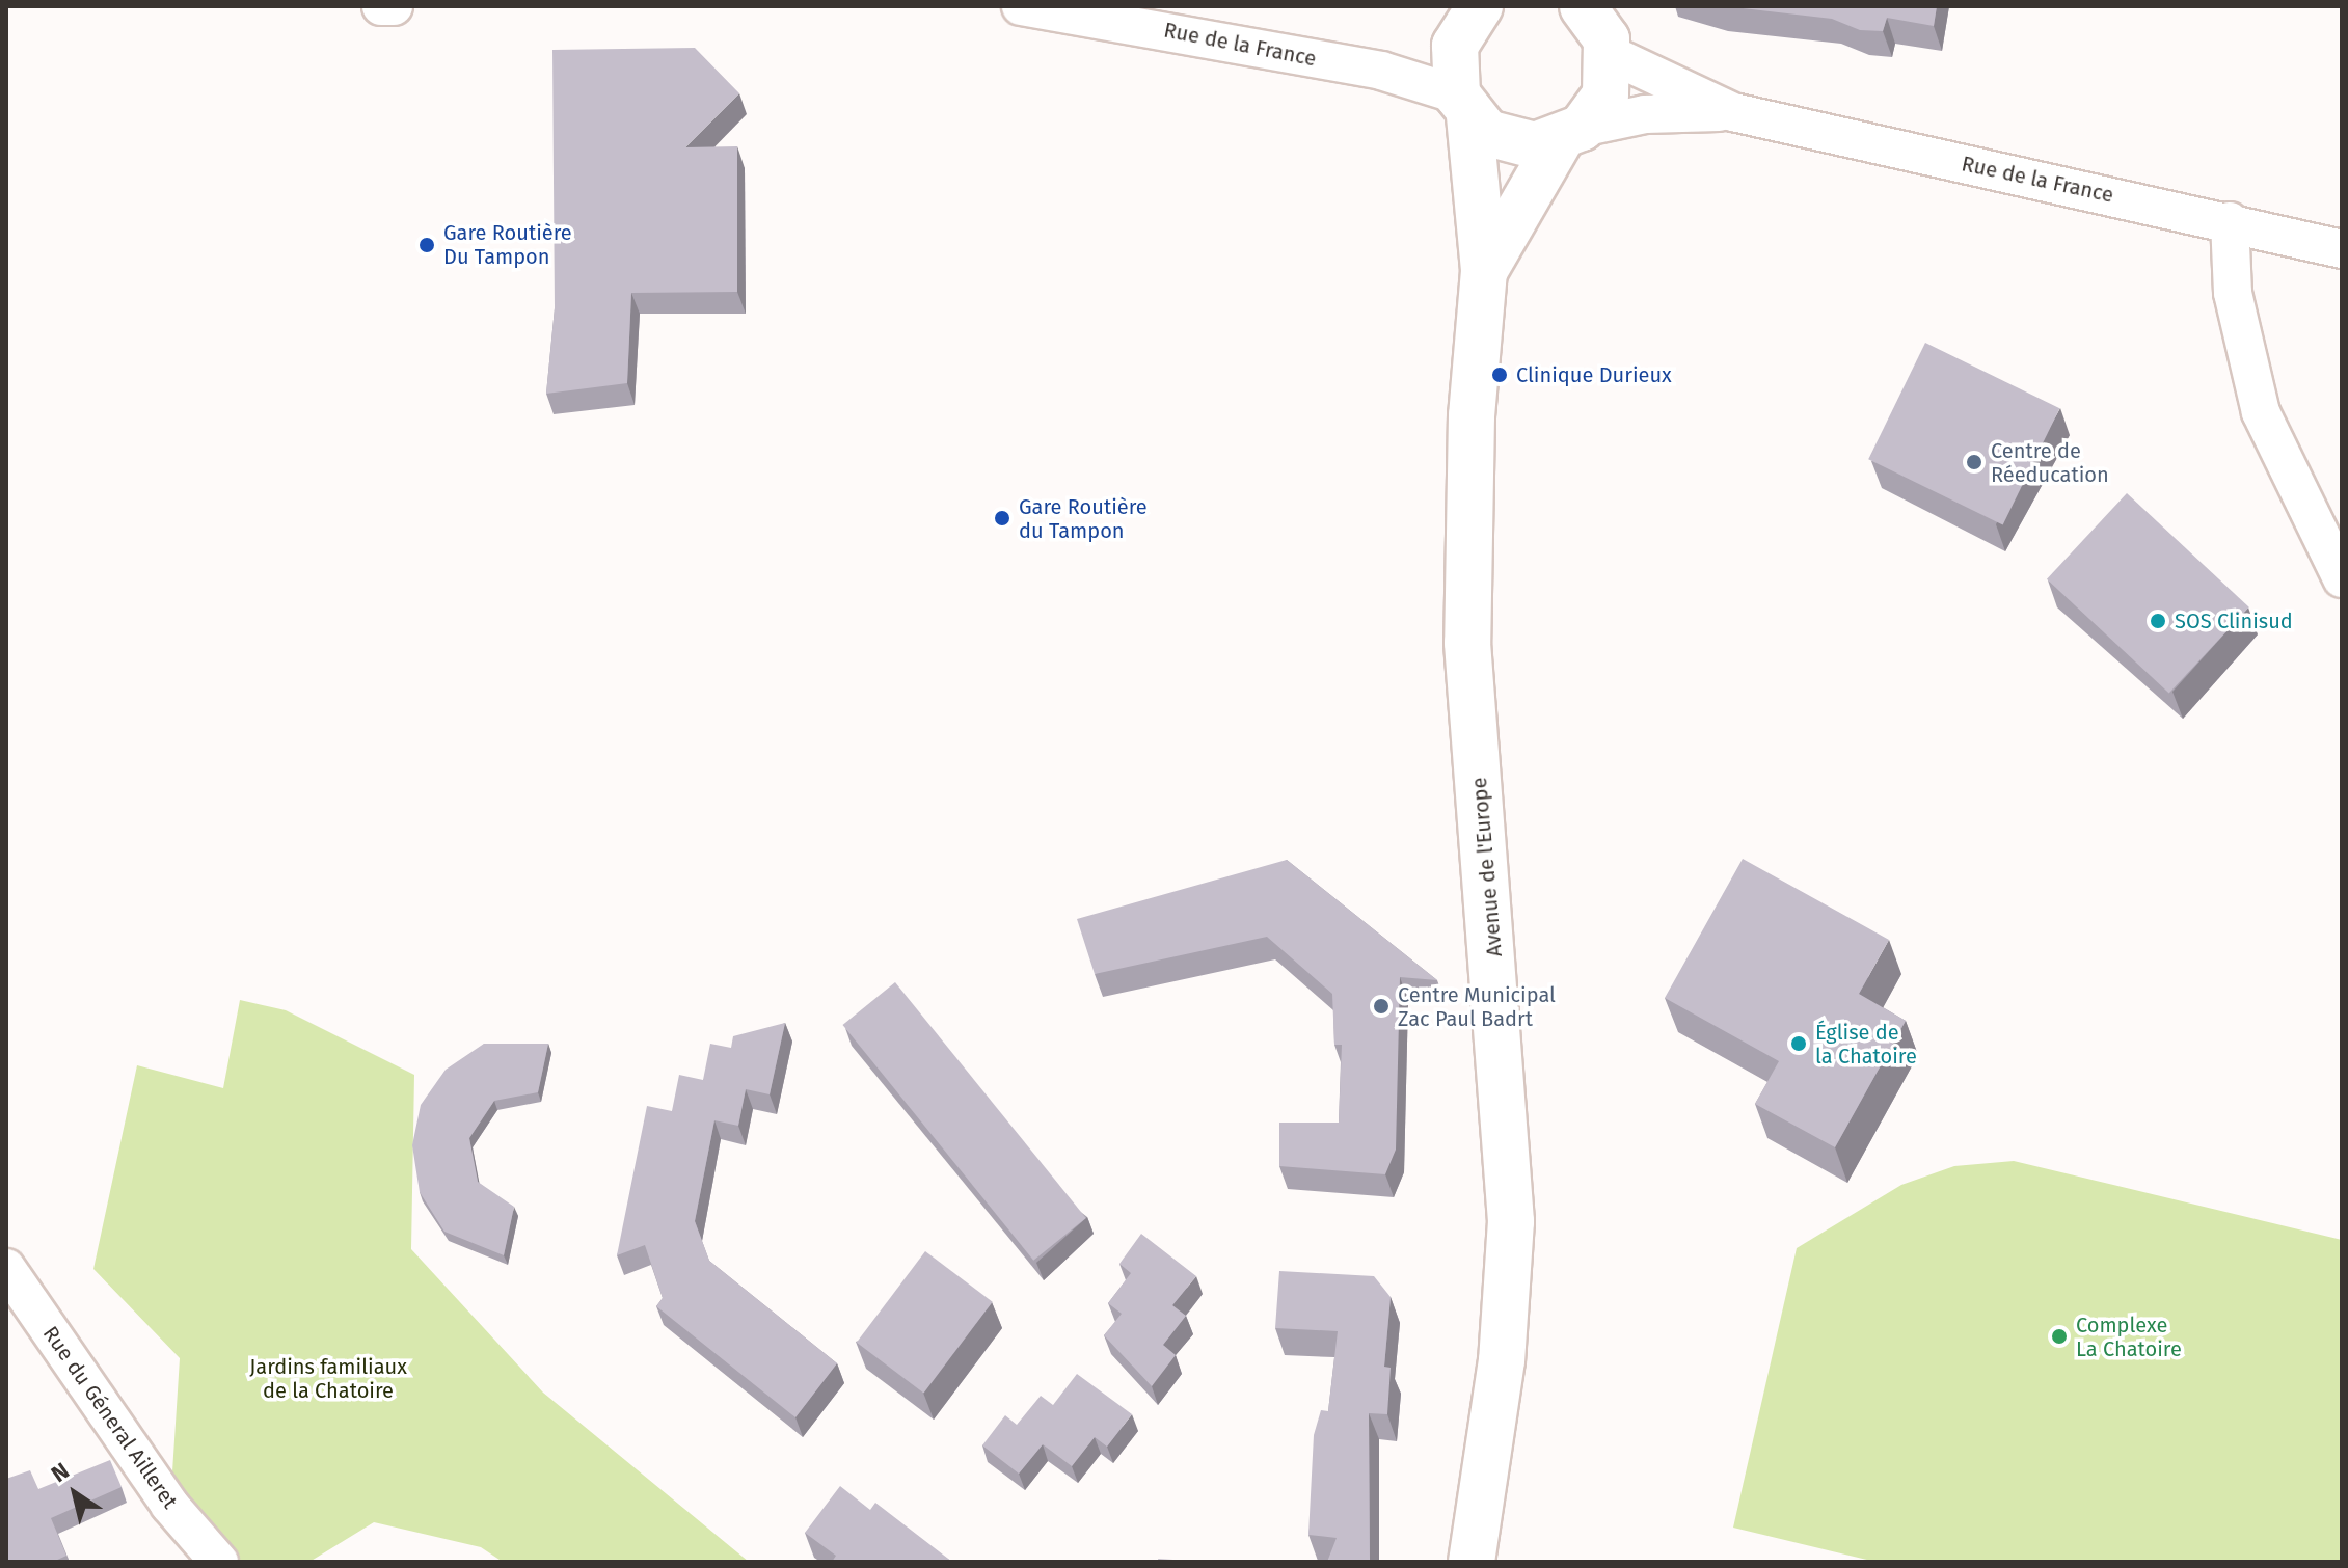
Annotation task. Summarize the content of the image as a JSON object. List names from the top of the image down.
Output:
{
  "streets": {
    "street": ["Rue de la France", "Avenue de l'Europe", "Rue du Géneral Ailleret"]
  },
  "crossings": [
    ["Rue de la France", "Avenue de l'Europe"]
  ],
  "parks": ["Jardins familiaux de la Chatoire"],
  "places": [
    "Gare Routière Du Tampon",
    "Clinique Durieux",
    "Centre de Réeducation",
    "Gare Routière du Tampon",
    "SOS Clinisud",
    "Centre Municipal Zac Paul Badrt",
    "Église de la Chatoire",
    "Complexe La Chatoire"
  ],
  "north": "top left"
}
